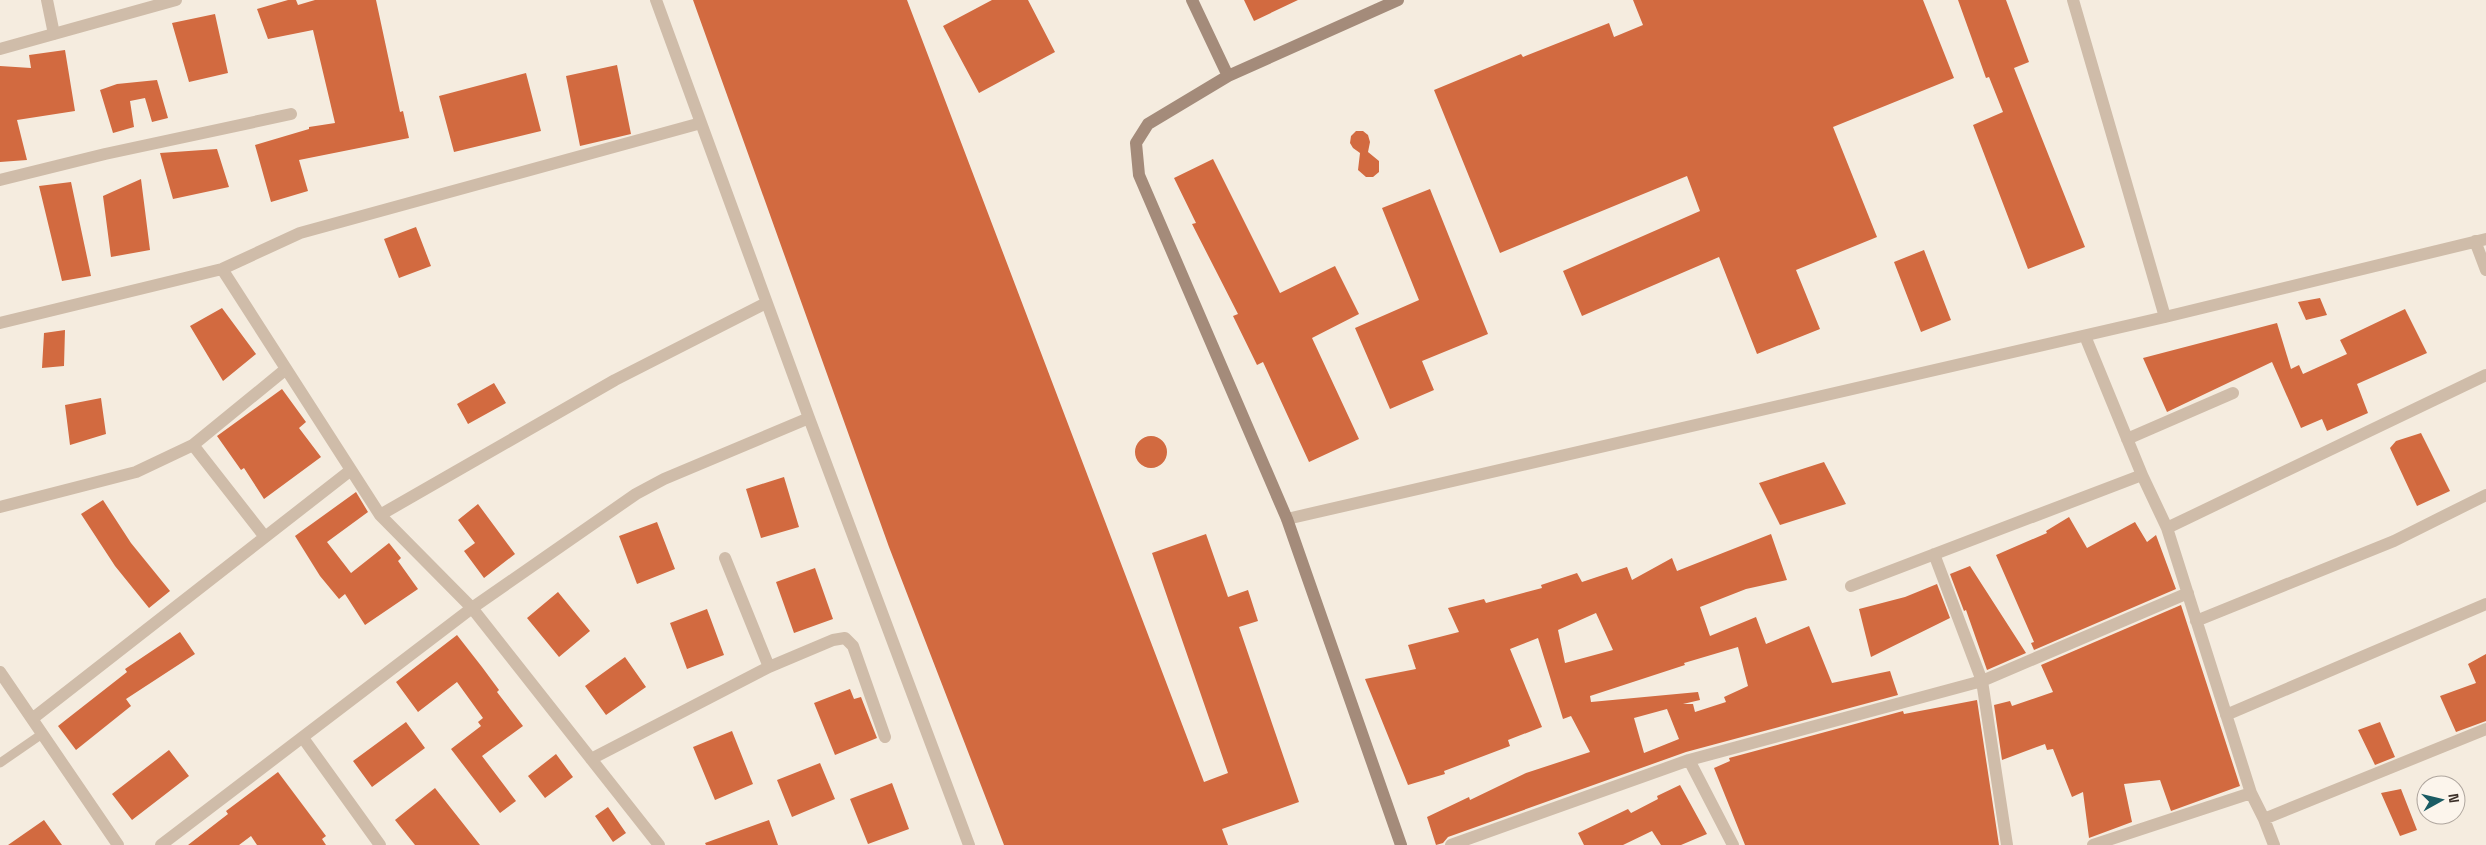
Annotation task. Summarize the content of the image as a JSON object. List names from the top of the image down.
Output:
{
  "north": "right"
}
